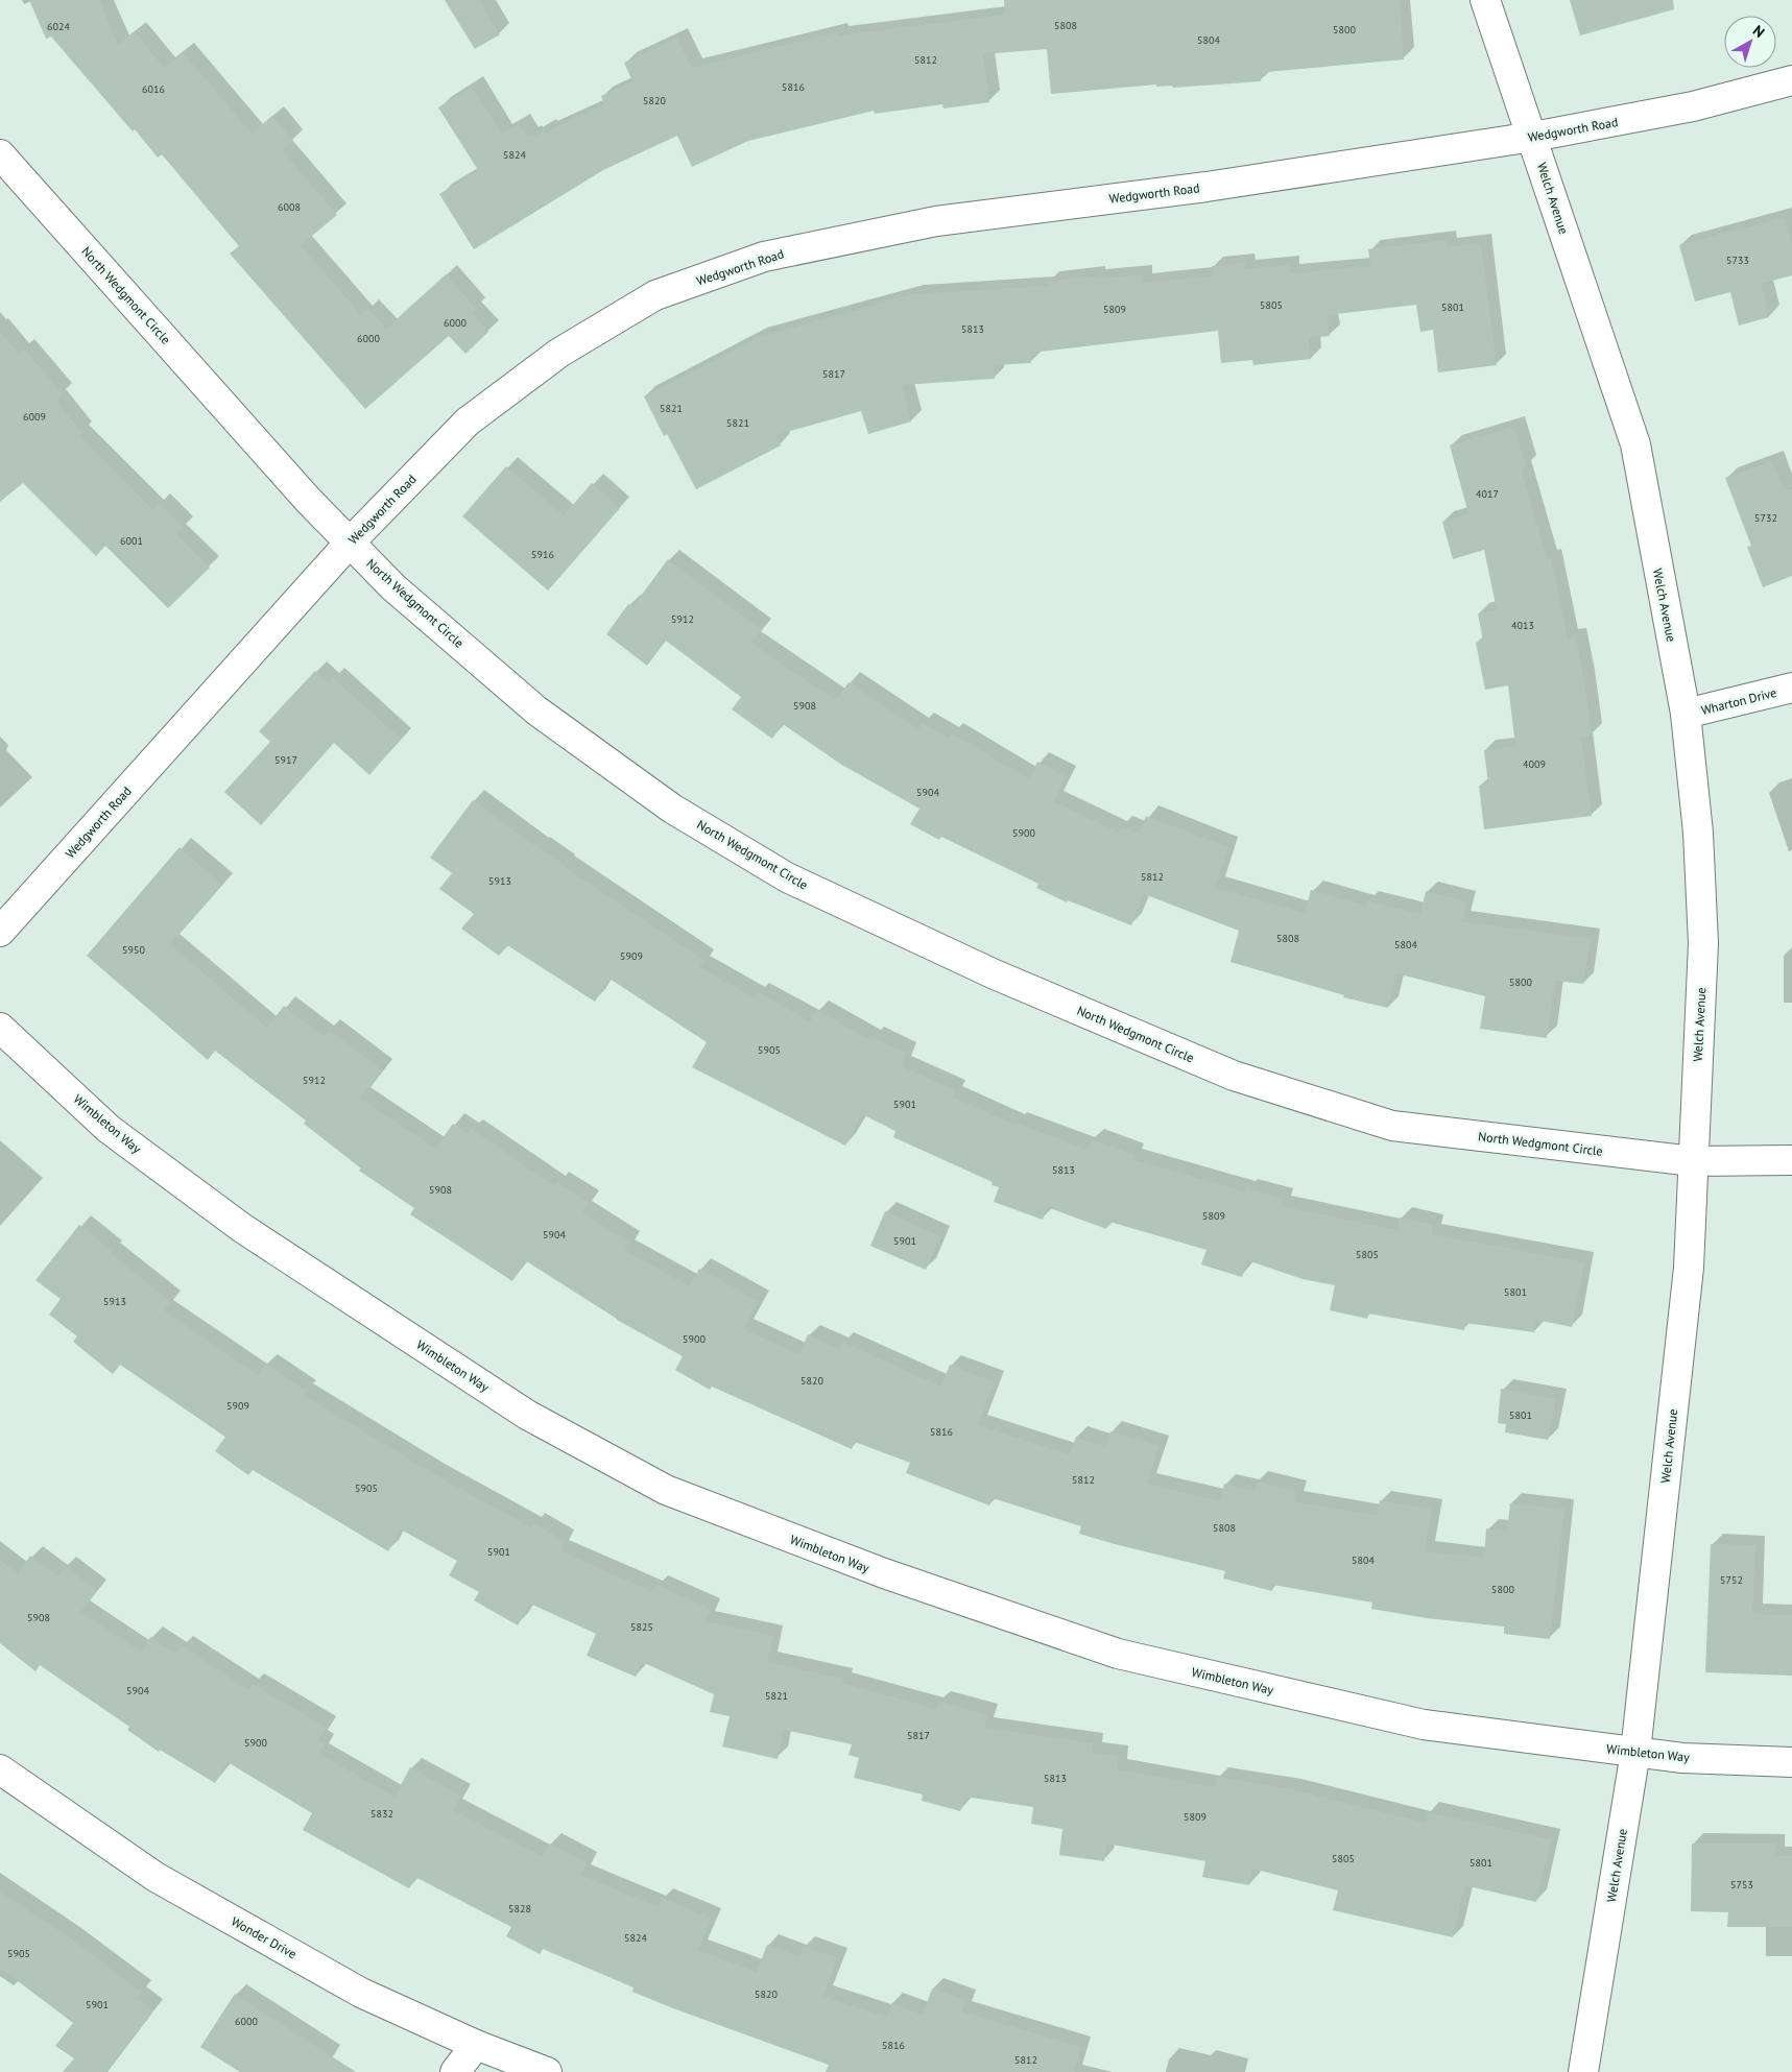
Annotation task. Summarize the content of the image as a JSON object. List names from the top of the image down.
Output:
{
  "streets": {
    "street": [
      "Wedgworth Road",
      "Welch Avenue",
      "North Wedgmont Circle",
      "Wharton Drive",
      "Wimbleton Way",
      "Wonder Drive"
    ]
  },
  "crossings": [
    ["Wedgworth Road", "Welch Avenue"],
    ["Wedgworth Road", "North Wedgmont Circle"],
    ["Welch Avenue", "North Wedgmont Circle"],
    ["Welch Avenue", "Wharton Drive"],
    ["Welch Avenue", "Wimbleton Way"]
  ],
  "house_numbers": [
    "5808",
    "6024",
    "5800",
    "5804",
    "5812",
    "5816",
    "6016",
    "5820",
    "5824",
    "6008",
    "5733",
    "5805",
    "5801",
    "5809",
    "6000",
    "5813",
    "6000",
    "5817",
    "5821",
    "6009",
    "5821",
    "4017",
    "5732",
    "6001",
    "5916",
    "5912",
    "4013",
    "5908",
    "5917",
    "4009",
    "5904",
    "5900",
    "5812",
    "5913",
    "5808",
    "5804",
    "5950",
    "5909",
    "5800",
    "5905",
    "5912",
    "5901",
    "5813",
    "5908",
    "5809",
    "5904",
    "5901",
    "5805",
    "5801",
    "5913",
    "5900",
    "5820",
    "5909",
    "5801",
    "5816",
    "5812",
    "5905",
    "5808",
    "5901",
    "5804",
    "5752",
    "5800",
    "5908",
    "5825",
    "5904",
    "5821",
    "5817",
    "5900",
    "5813",
    "5832",
    "5809",
    "5805",
    "5801",
    "5753",
    "5828",
    "5824",
    "5905",
    "5820",
    "5901",
    "6000",
    "5816",
    "5812"
  ],
  "north": "top right"
}
